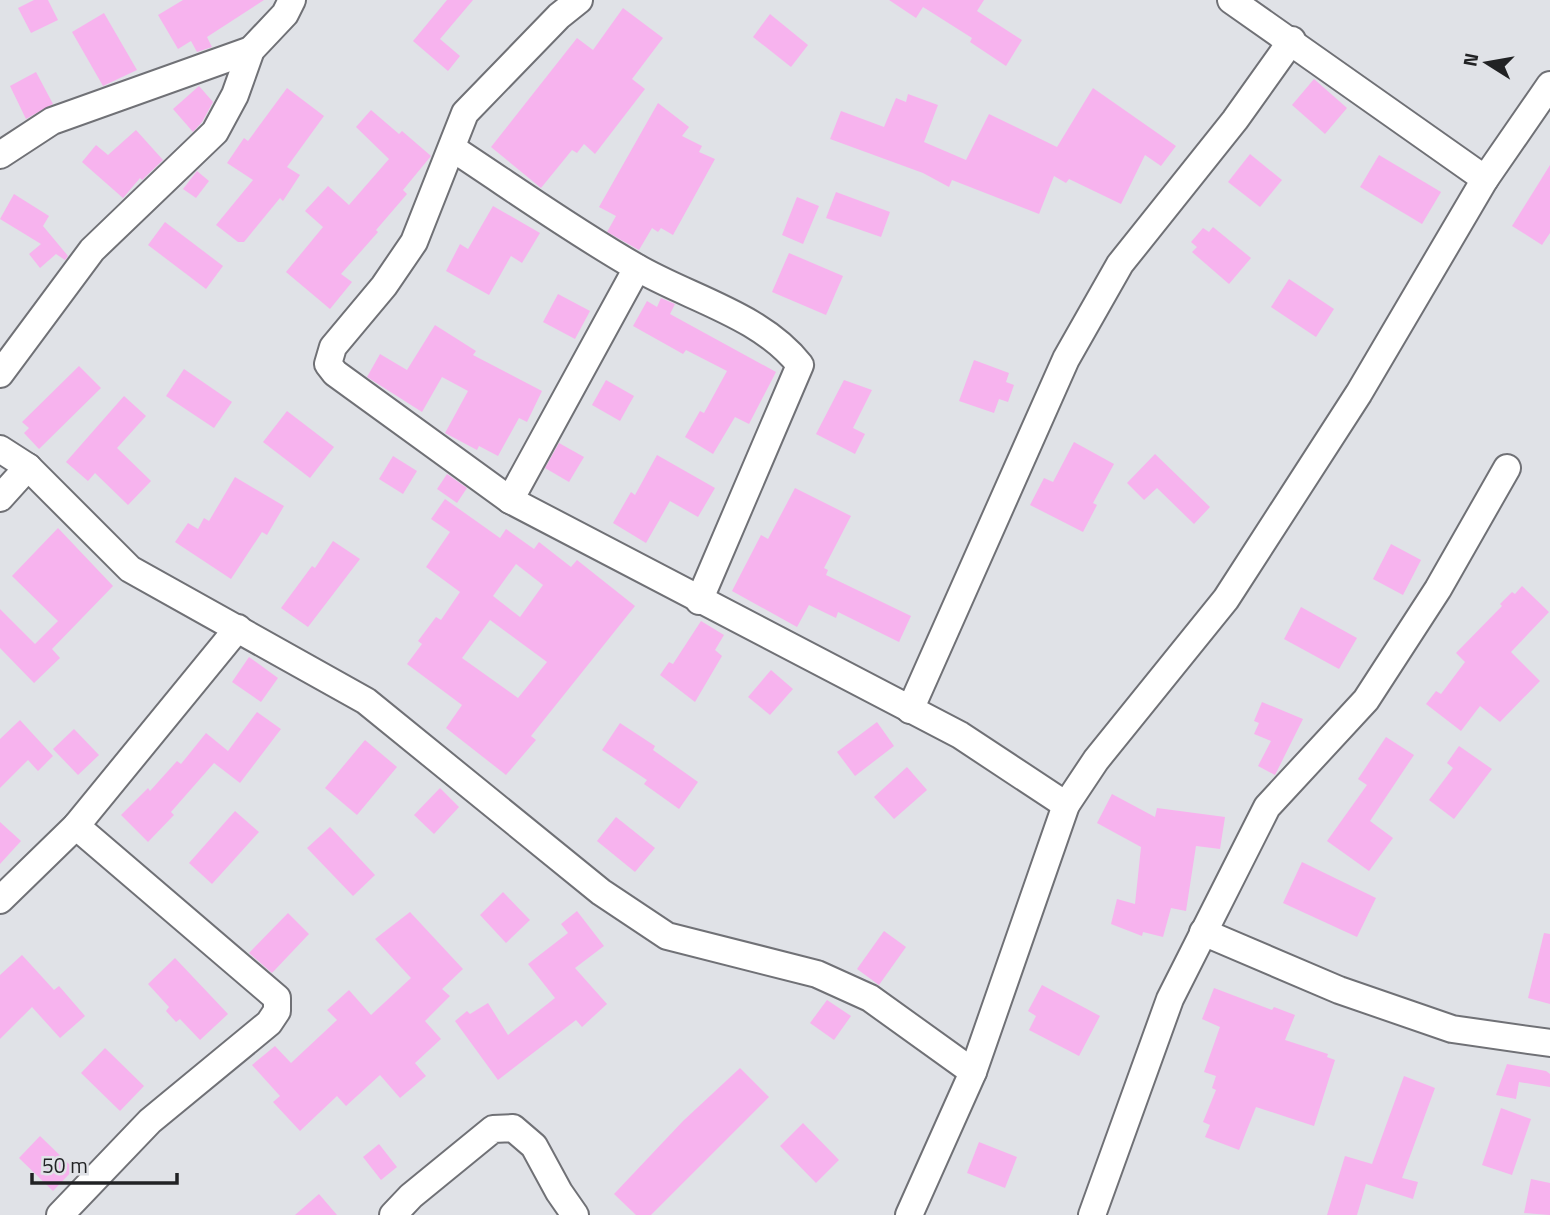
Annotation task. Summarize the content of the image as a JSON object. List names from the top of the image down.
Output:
{
  "scale_bar": "50 m",
  "north": "left"
}
